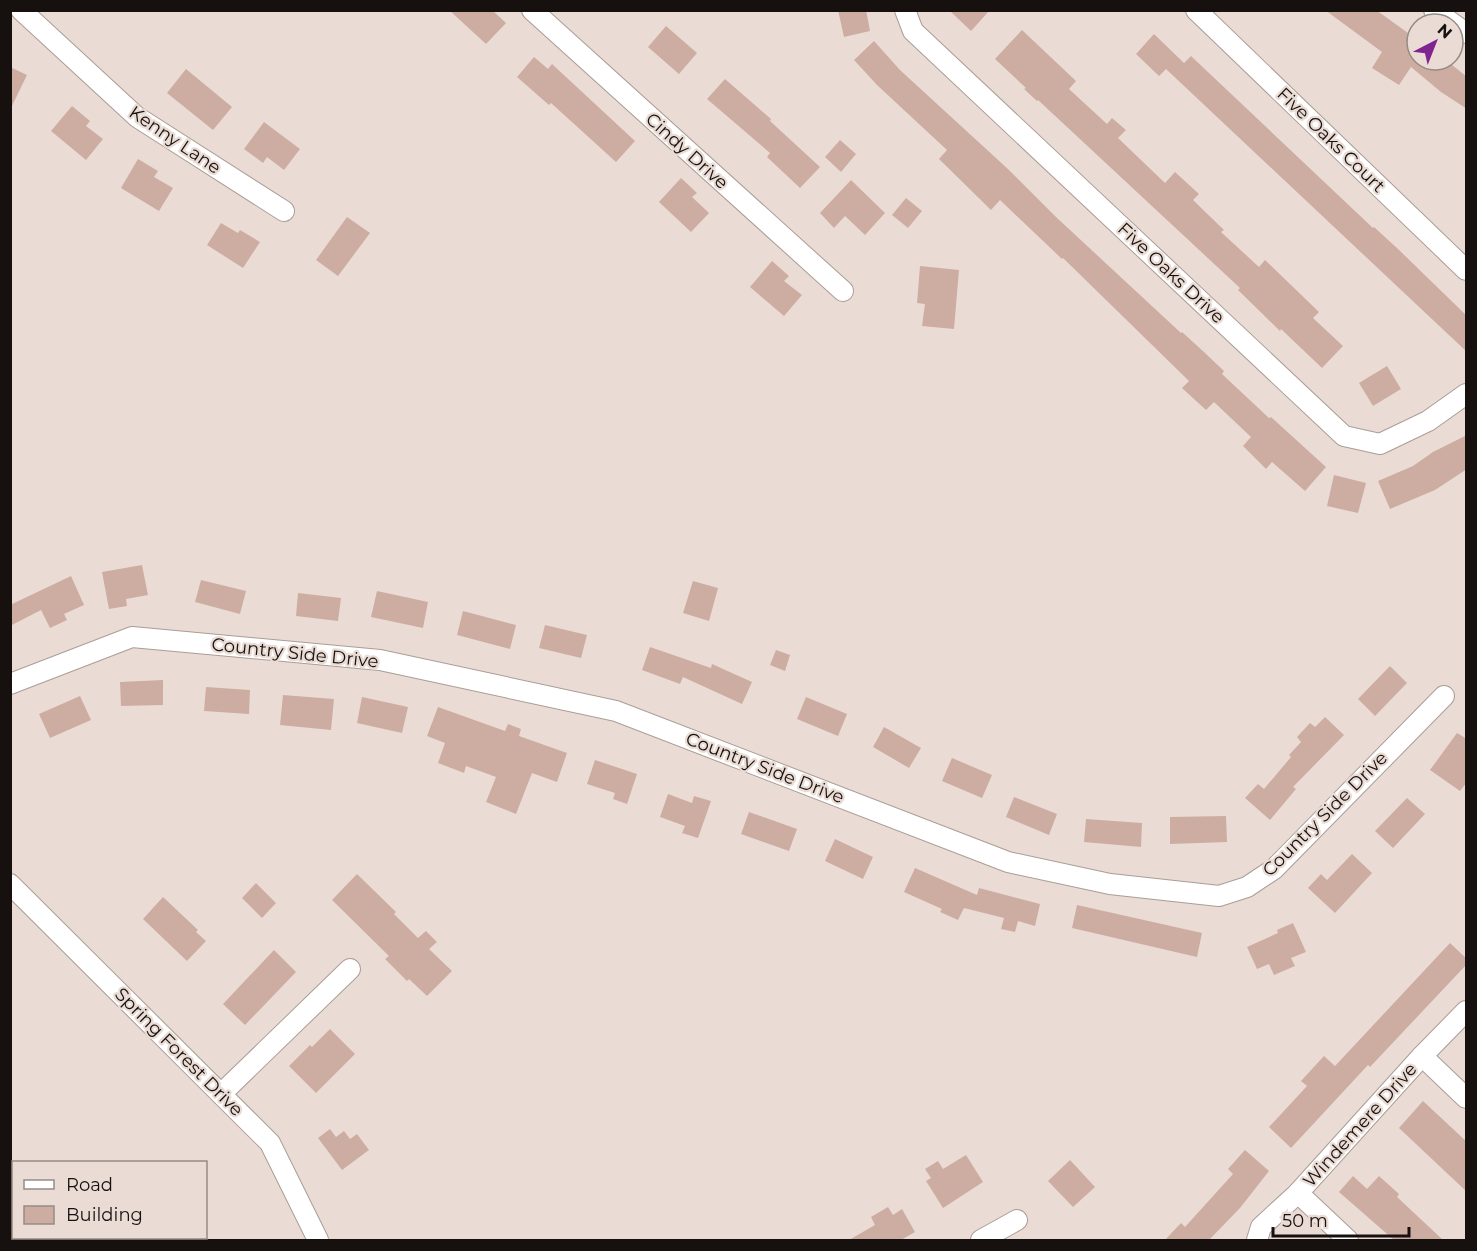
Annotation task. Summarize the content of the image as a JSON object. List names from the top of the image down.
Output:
{
  "streets": {
    "street": [
      "Kenny Lane",
      "Five Oaks Court",
      "Cindy Drive",
      "Five Oaks Drive",
      "Country Side Drive",
      "Spring Forest Drive",
      "Windemere Drive"
    ]
  },
  "legend": ["Road", "Building"],
  "scale_bar": "50 m",
  "north": "top right"
}
